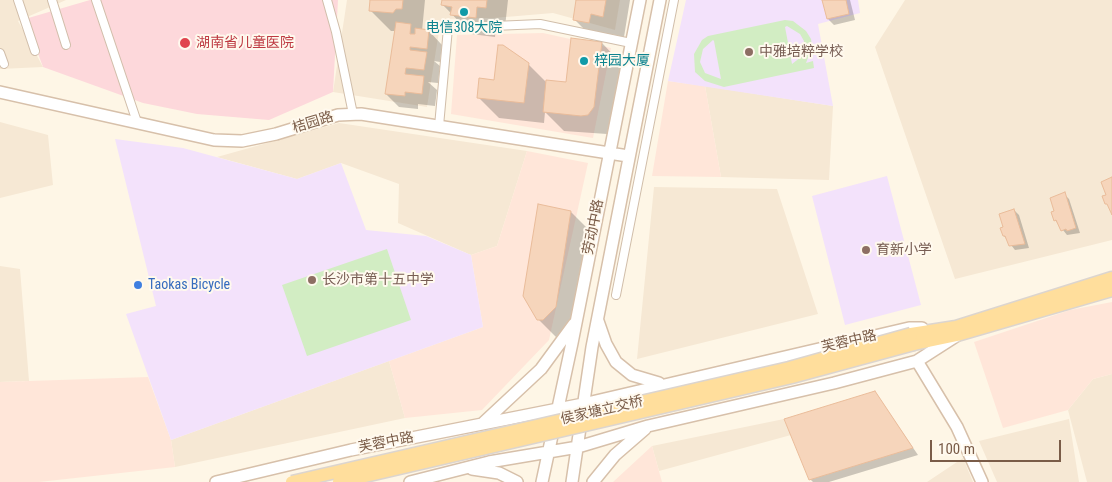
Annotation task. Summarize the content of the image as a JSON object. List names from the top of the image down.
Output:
{
  "streets": {
    "main road": ["芙蓉中路", "侯家塘立交桥"],
    "street": ["桔园路", "劳动中路"]
  },
  "crossings": [
    ["桔园路", "劳动中路"],
    ["劳动中路", "芙蓉中路"]
  ],
  "places": [
    "电信308大院",
    "湖南省儿童医院",
    "中雅培粹学校",
    "梓园大厦",
    "育新小学",
    "长沙市第十五中学",
    "Taokas Bicycle"
  ],
  "scale_bar": "100 m"
}
